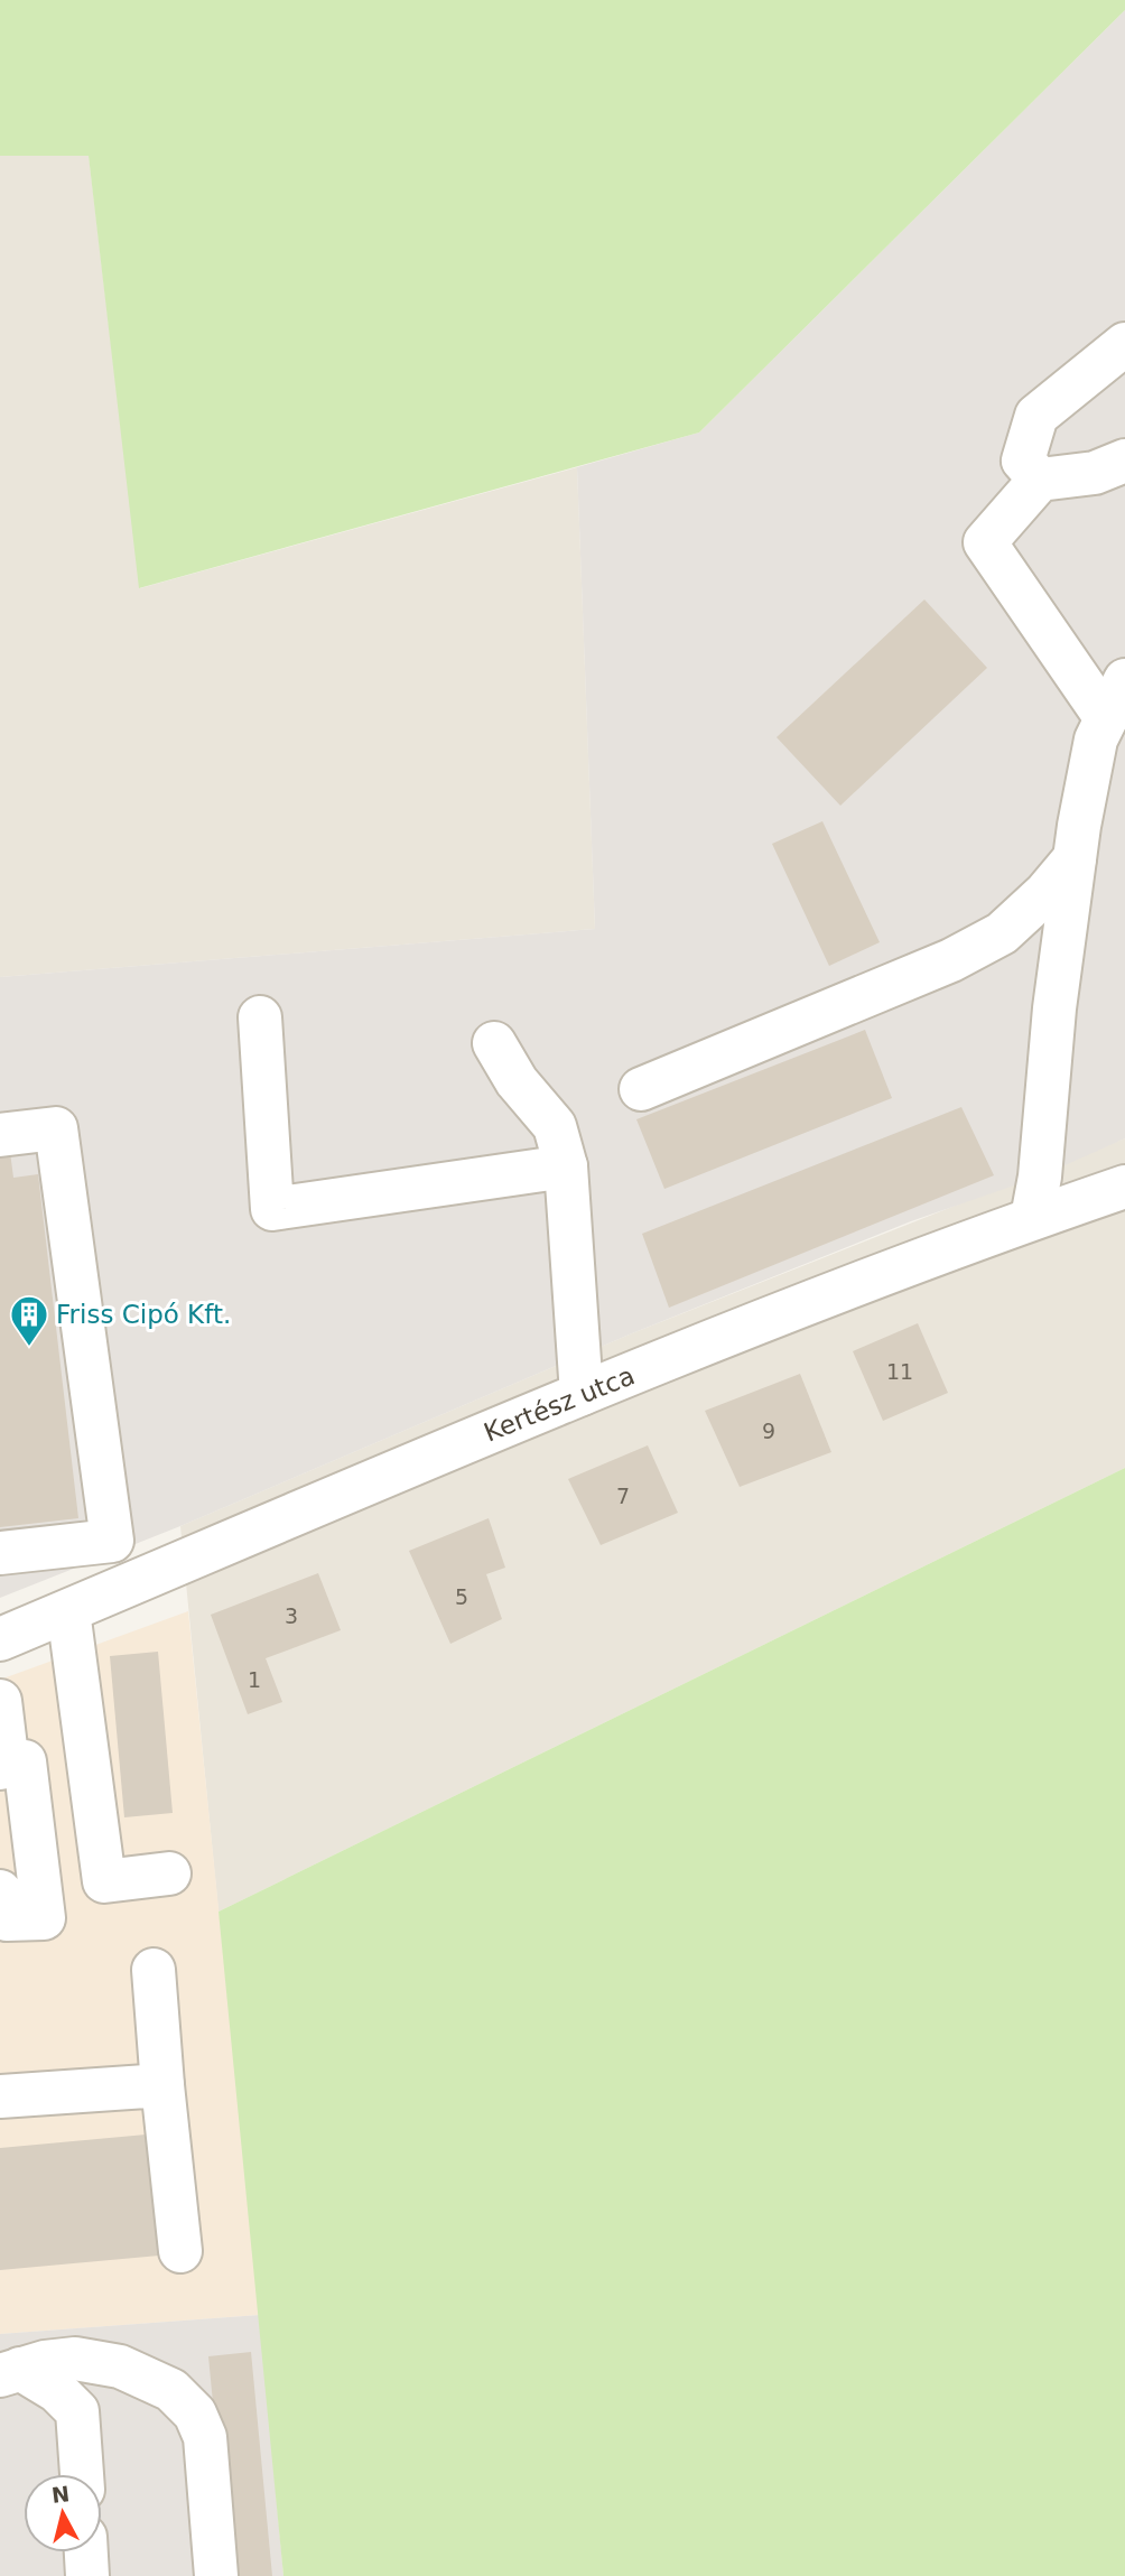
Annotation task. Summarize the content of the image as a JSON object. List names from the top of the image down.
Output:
{
  "streets": {
    "street": ["Kertész utca"]
  },
  "places": {
    "building": ["Friss Cipó Kft."]
  },
  "house_numbers": [
    "11",
    "9",
    "7",
    "5",
    "3",
    "1"
  ],
  "north": "top"
}
